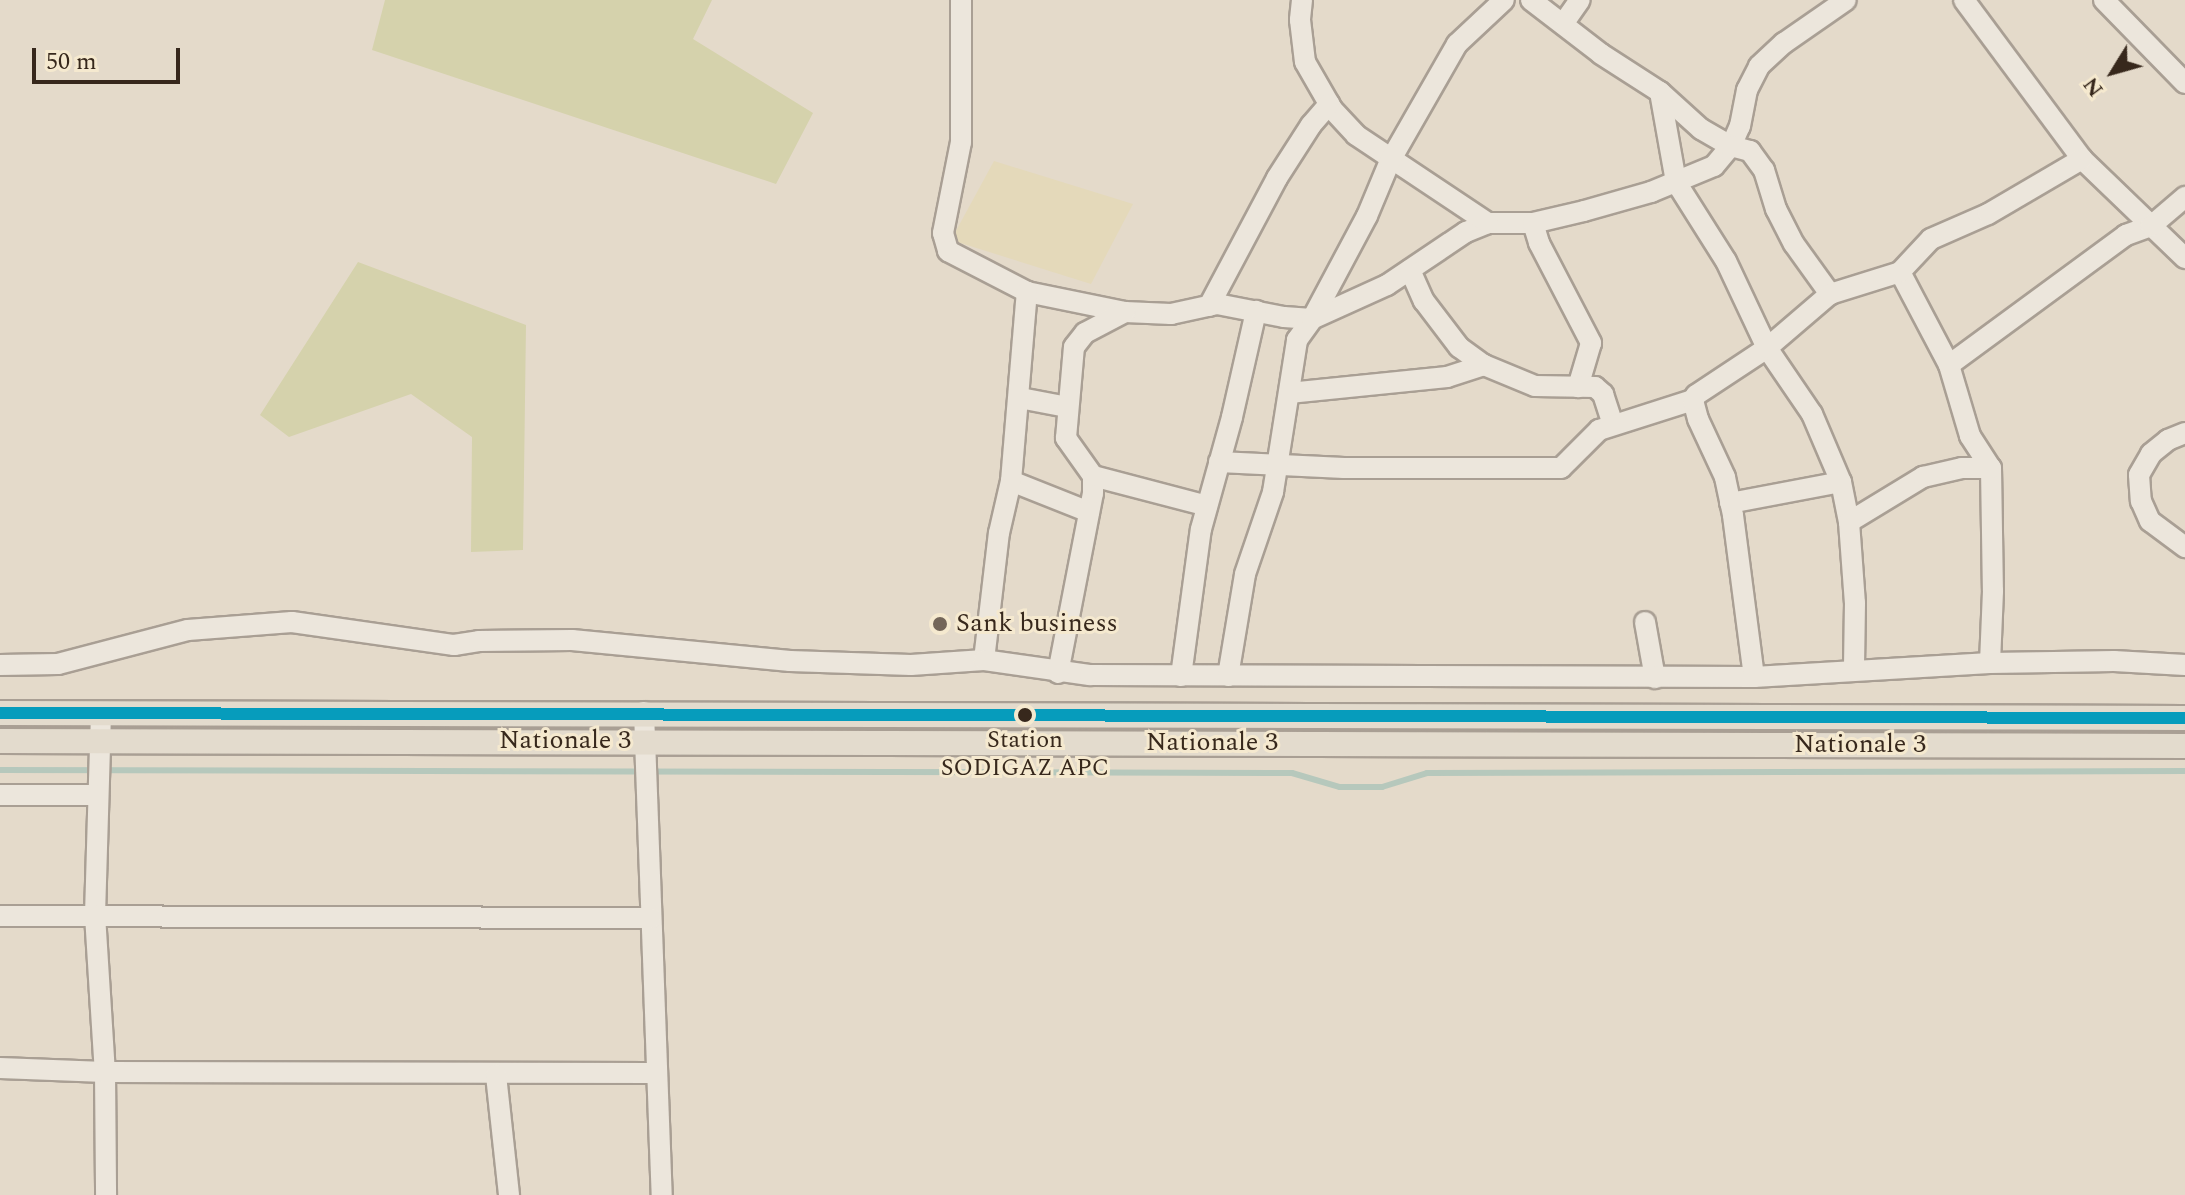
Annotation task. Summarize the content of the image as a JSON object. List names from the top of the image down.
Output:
{
  "streets": {
    "main road": ["Nationale 3"]
  },
  "places": ["Sank business", "Station SODIGAZ APC"],
  "scale_bar": "50 m",
  "north": "bottom left"
}
